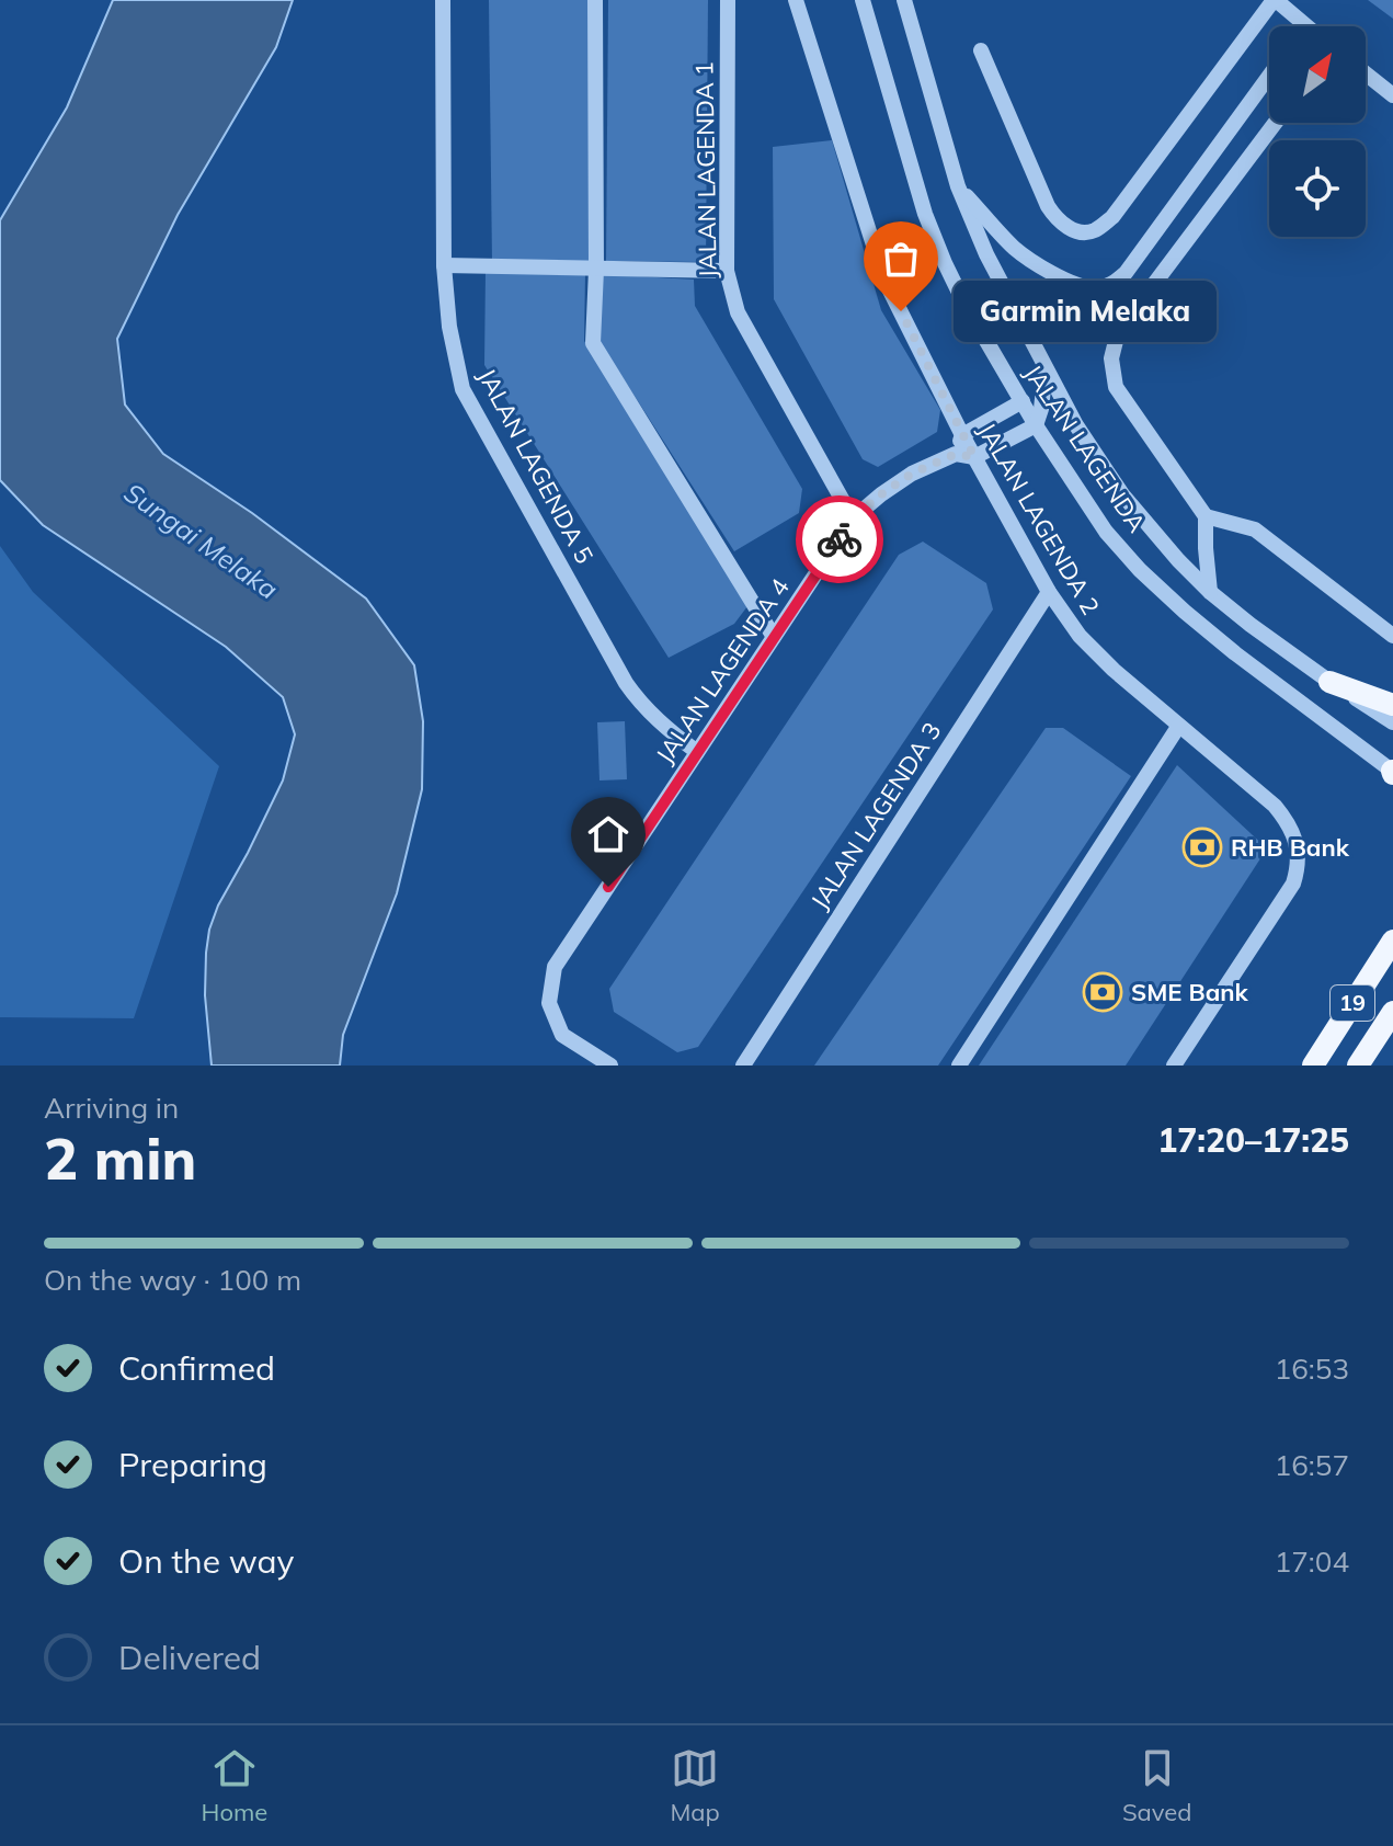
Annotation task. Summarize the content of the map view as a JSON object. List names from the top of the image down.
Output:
{
  "streets": {
    "main road": ["19"],
    "street": [
      "JALAN LAGENDA 1",
      "JALAN LAGENDA",
      "JALAN LAGENDA 5",
      "JALAN LAGENDA 2",
      "JALAN LAGENDA 4",
      "JALAN LAGENDA 3"
    ]
  },
  "crossings": [
    ["JALAN LAGENDA 1", "JALAN LAGENDA 4"],
    ["JALAN LAGENDA 5", "JALAN LAGENDA 4"],
    ["JALAN LAGENDA 2", "JALAN LAGENDA 3"]
  ],
  "water": ["Sungai Melaka"],
  "places": {
    "other": ["Garmin Melaka"],
    "bank": ["RHB Bank", "SME Bank"]
  },
  "north": "top right",
  "page": {
    "bubble": "Garmin Melaka",
    "heading": ["2 min", "Arriving in", "17:20–17:25"],
    "bar": "On the way · 100 m",
    "list": [
      ["Confirmed", "16:53"],
      ["Preparing", "16:57"],
      ["On the way", "17:04"],
      "Delivered"
    ],
    "tabs": ["Home", "Map", "Saved"]
  }
}
